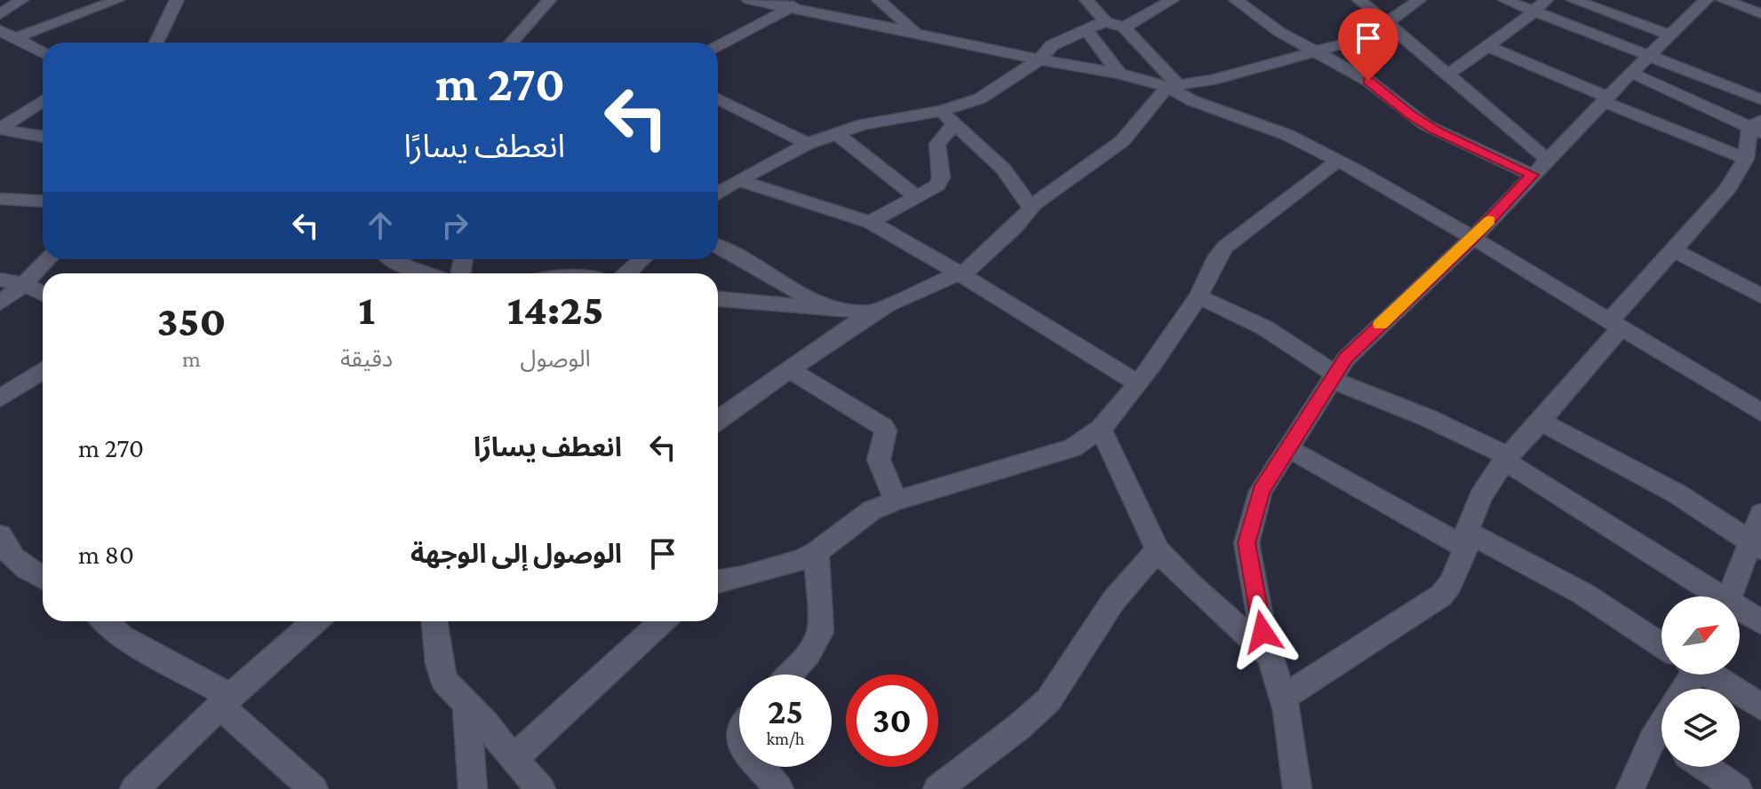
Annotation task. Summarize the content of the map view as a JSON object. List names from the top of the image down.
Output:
{
  "north": "top right",
  "page": {
    "turn": ["270 m", "انعطف يسارًا"],
    "eta": [
      "14:25",
      "الوصول",
      "1",
      "دقيقة",
      "350",
      "m"
    ],
    "list": [
      {
        "name": "انعطف يسارًا",
        "value": "270 m"
      },
      {
        "name": "الوصول إلى الوجهة",
        "value": "80 m"
      }
    ],
    "speed": "25 km/h",
    "limit": "30"
  }
}
